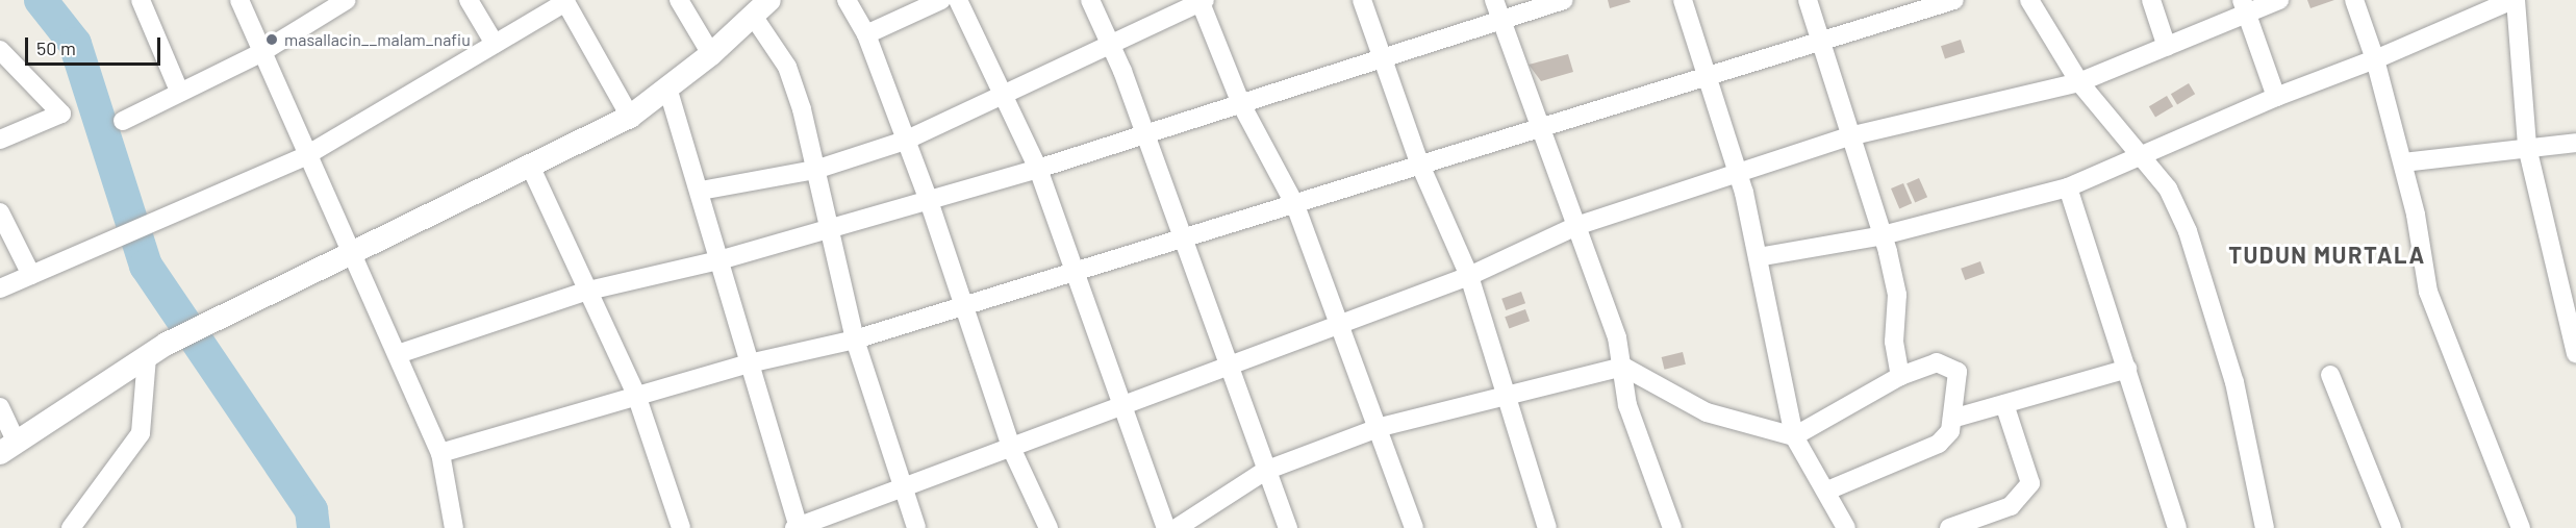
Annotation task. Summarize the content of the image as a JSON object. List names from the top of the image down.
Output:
{
  "districts": ["TUDUN MURTALA"],
  "places": ["masallacin__malam_nafiu"],
  "scale_bar": "50 m"
}
